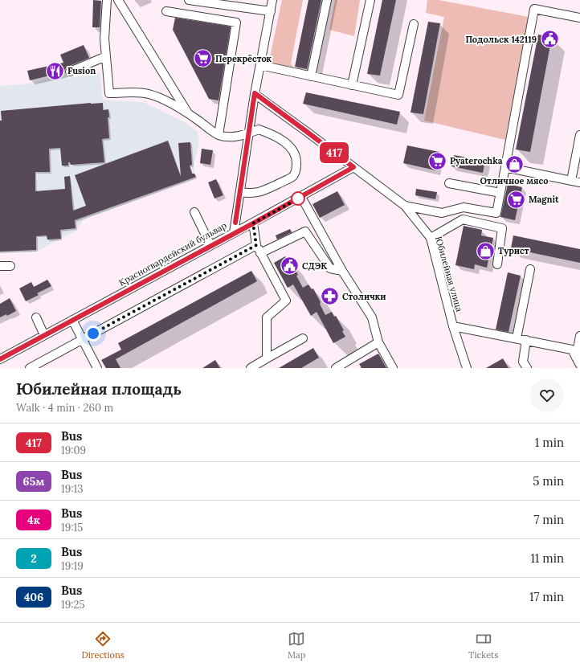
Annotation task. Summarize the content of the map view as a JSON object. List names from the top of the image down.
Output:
{
  "streets": {
    "street": ["Красногвардейский бульвар", "Юбилейная улица"]
  },
  "crossings": [
    ["Красногвардейский бульвар", "Юбилейная улица"]
  ],
  "places": {
    "public building": ["Подольск 142119", "СДЭК"],
    "supermarket": ["Перекрёсток", "Pyaterochka", "Magnit"],
    "restaurant": ["Fusion"],
    "shop": ["Отличное мясо", "Турист"],
    "pharmacy": ["Столички"]
  },
  "lines": ["bus line 417"],
  "page": {
    "on_map": "417",
    "heading": ["Юбилейная площадь", "Walk · 4 min · 260 m"],
    "list": [
      {
        "mark": "417",
        "name": "Bus",
        "note": "19:09",
        "value": "1 min"
      },
      {
        "mark": "65м",
        "name": "Bus",
        "note": "19:13",
        "value": "5 min"
      },
      {
        "mark": "4к",
        "name": "Bus",
        "note": "19:15",
        "value": "7 min"
      },
      {
        "mark": "2",
        "name": "Bus",
        "note": "19:19",
        "value": "11 min"
      },
      {
        "mark": "406",
        "name": "Bus",
        "note": "19:25",
        "value": "17 min"
      }
    ],
    "tabs": ["Directions", "Map", "Tickets"]
  }
}
